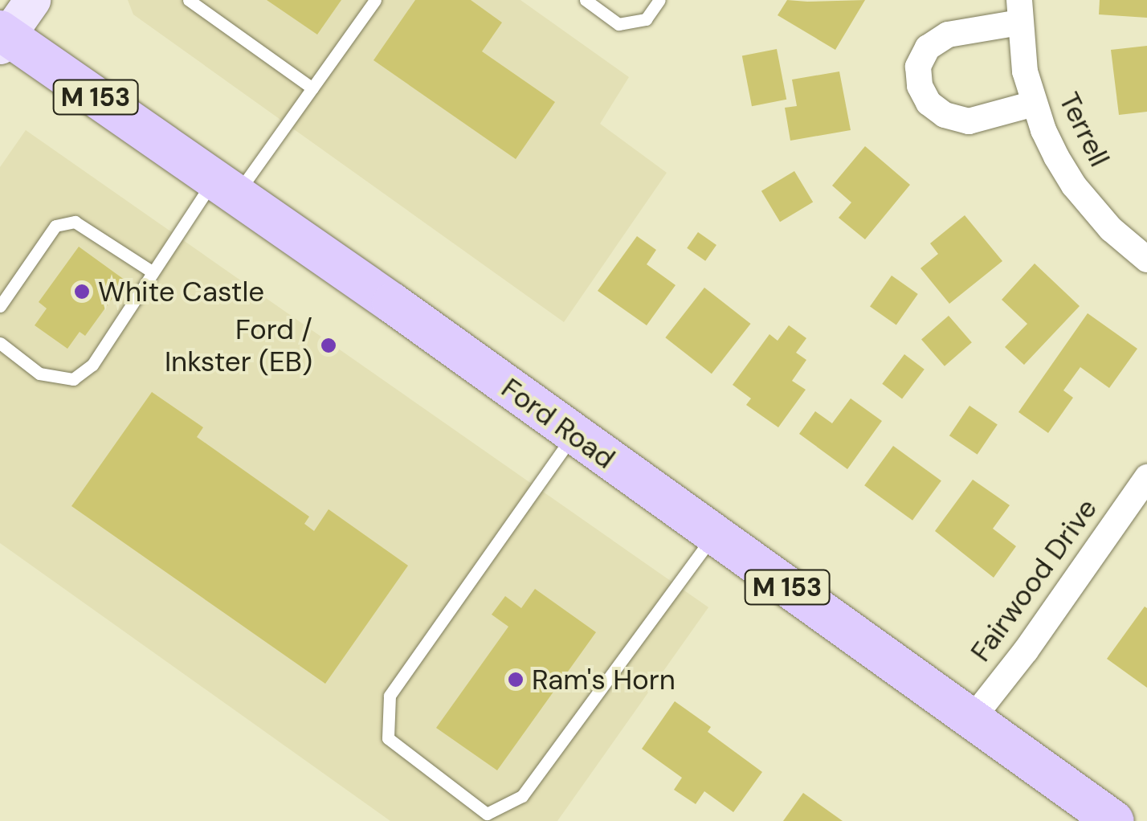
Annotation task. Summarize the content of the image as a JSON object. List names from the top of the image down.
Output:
{
  "streets": {
    "main road": ["M 153", "Ford Road"],
    "street": ["Terrell", "Fairwood Drive"]
  },
  "crossings": [
    ["Ford Road", "Fairwood Drive"]
  ],
  "places": ["White Castle", "Ford / Inkster (EB)", "Ram's Horn"]
}
